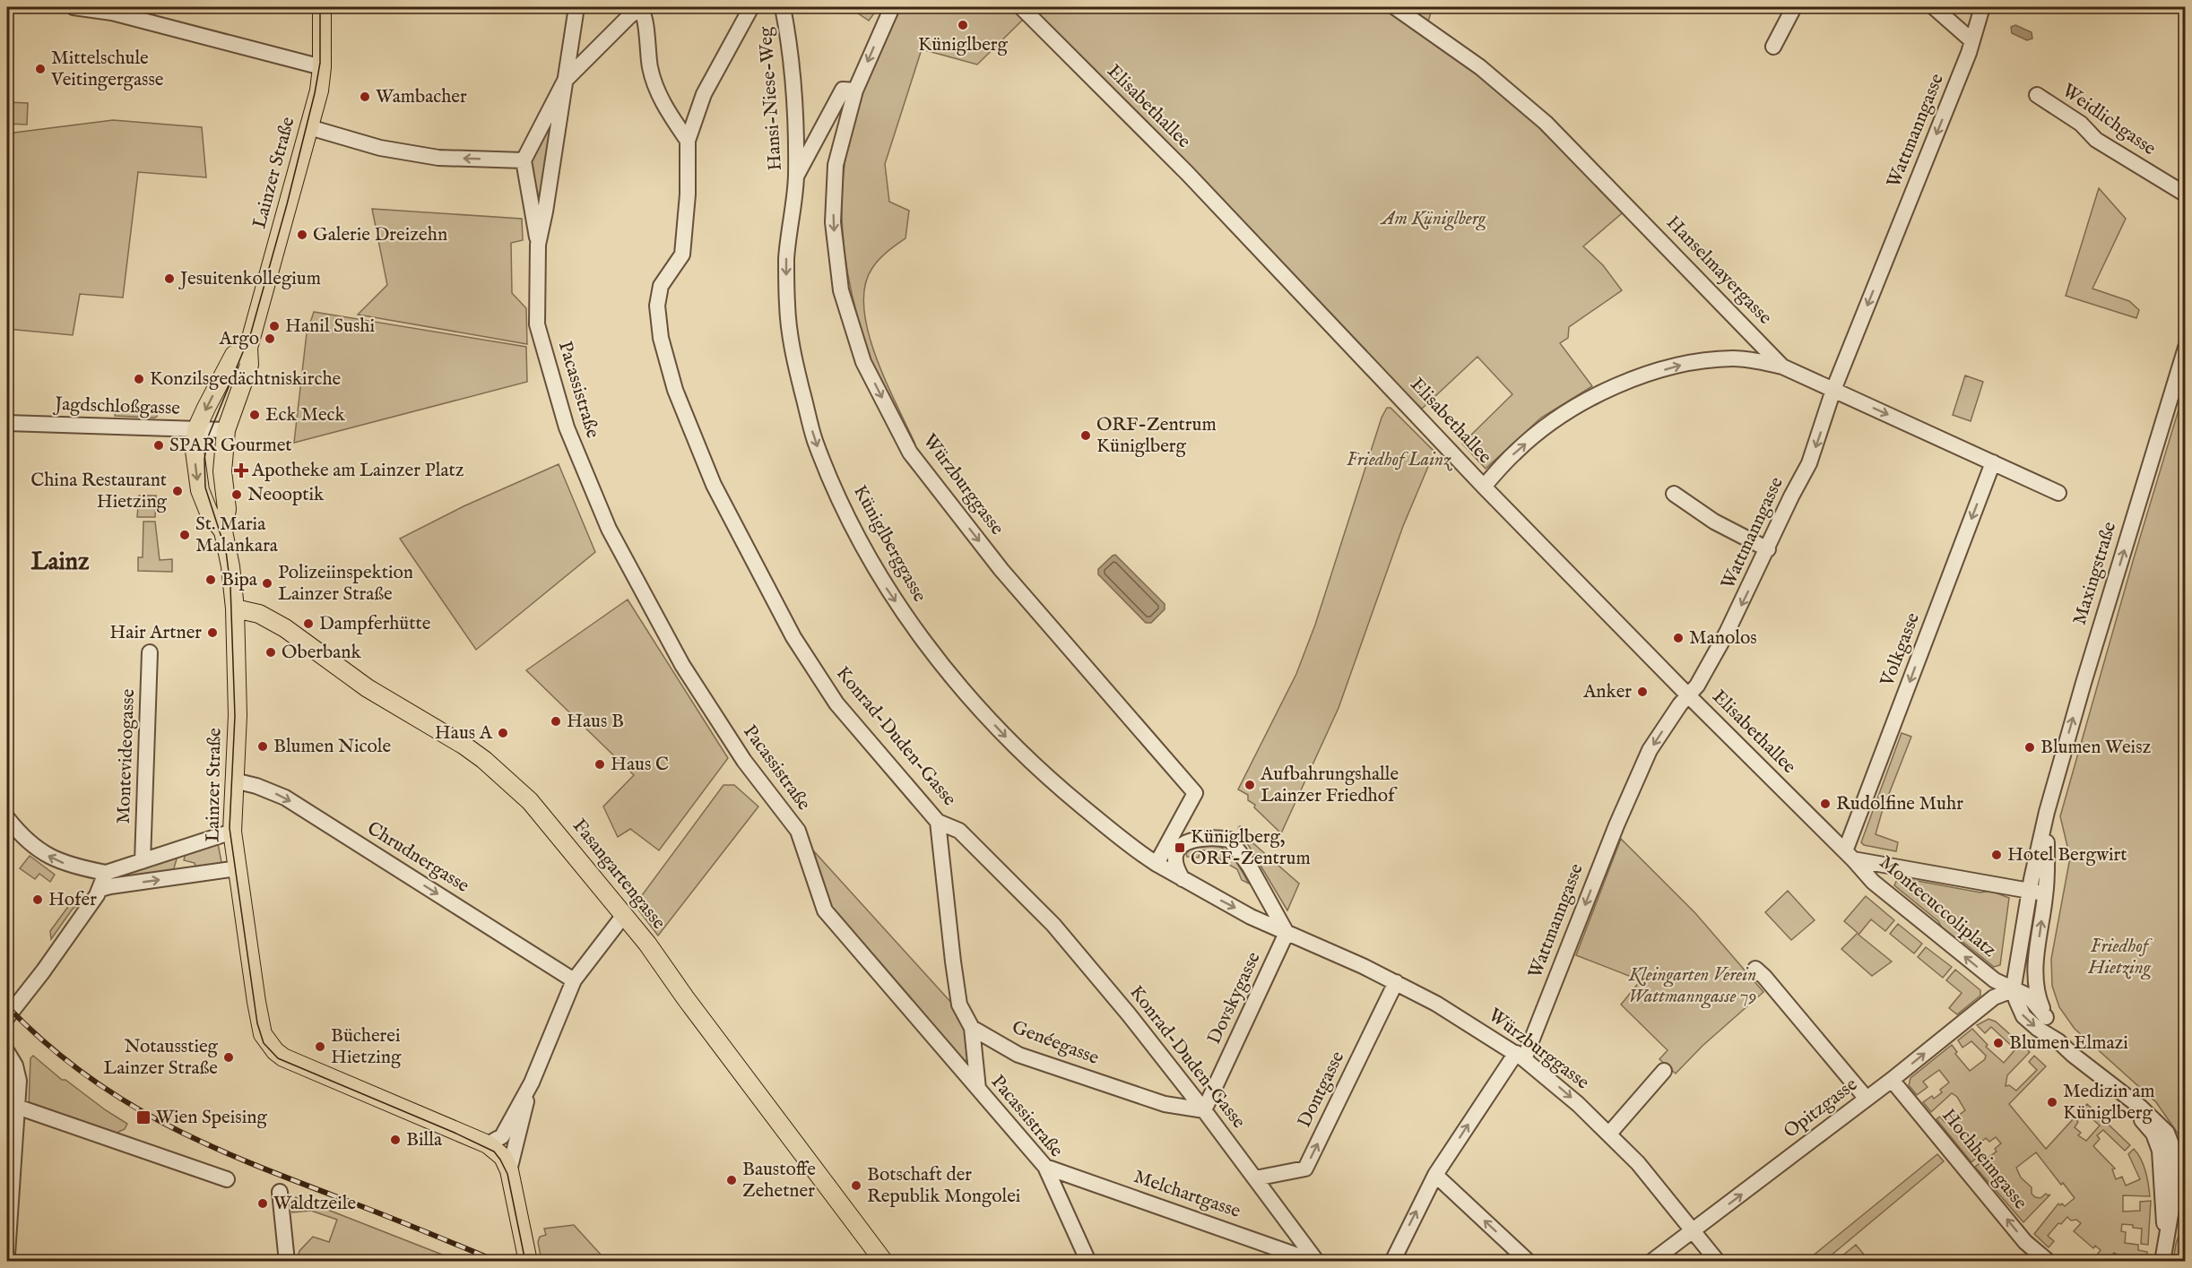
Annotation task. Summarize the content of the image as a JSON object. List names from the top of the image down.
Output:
{
  "streets": {
    "main road": ["Lainzer Straße", "Fasangartengasse"],
    "street": [
      "Hansi-Niese-Weg",
      "Elisabethallee",
      "Weidlichgasse",
      "Wattmanngasse",
      "Hanselmayergasse",
      "Pacassistraße",
      "Jagdschloßgasse",
      "Würzburggasse",
      "Küniglberggasse",
      "Maxingstraße",
      "Volkgasse",
      "Konrad-Duden-Gasse",
      "Montevideogasse",
      "Chrudnergasse",
      "Montecuccoliplatz",
      "Dovskygasse",
      "Genéegasse",
      "Dontgasse",
      "Opitzgasse",
      "Hochheimgasse",
      "Melchartgasse"
    ]
  },
  "crossings": [
    ["Hansi-Niese-Weg", "Würzburggasse"],
    ["Hansi-Niese-Weg", "Küniglberggasse"],
    ["Hansi-Niese-Weg", "Konrad-Duden-Gasse"],
    ["Elisabethallee", "Wattmanngasse"],
    ["Elisabethallee", "Volkgasse"],
    ["Elisabethallee", "Montecuccoliplatz"],
    ["Wattmanngasse", "Hanselmayergasse"],
    ["Wattmanngasse", "Würzburggasse"],
    ["Lainzer Straße", "Jagdschloßgasse"],
    ["Lainzer Straße", "Chrudnergasse"],
    ["Lainzer Straße", "Fasangartengasse"],
    ["Hanselmayergasse", "Volkgasse"],
    ["Pacassistraße", "Melchartgasse"],
    ["Würzburggasse", "Küniglberggasse"],
    ["Würzburggasse", "Dovskygasse"],
    ["Würzburggasse", "Dontgasse"],
    ["Würzburggasse", "Opitzgasse"],
    ["Maxingstraße", "Montecuccoliplatz"],
    ["Volkgasse", "Montecuccoliplatz"],
    ["Konrad-Duden-Gasse", "Dovskygasse"],
    ["Konrad-Duden-Gasse", "Genéegasse"],
    ["Konrad-Duden-Gasse", "Dontgasse"],
    ["Konrad-Duden-Gasse", "Melchartgasse"],
    ["Montecuccoliplatz", "Opitzgasse"],
    ["Dovskygasse", "Genéegasse"],
    ["Opitzgasse", "Hochheimgasse"]
  ],
  "one_way": [
    "Würzburggasse",
    "Küniglberggasse",
    "Maxingstraße",
    "Volkgasse",
    "Chrudnergasse",
    "Montecuccoliplatz",
    "Dontgasse",
    "Opitzgasse",
    "Hochheimgasse"
  ],
  "districts": ["Lainz"],
  "parks": [
    "Am Küniglberg",
    "Friedhof Lainz",
    "Friedhof Hietzing",
    "Kleingarten Verein Wattmanngasse 79"
  ],
  "places": {
    "other": [
      "Küniglberg",
      "Mittelschule Veitingergasse",
      "Wambacher",
      "Galerie Dreizehn",
      "Jesuitenkollegium",
      "Hanil Sushi",
      "Argo",
      "Konzilsgedächtniskirche",
      "Eck Meck",
      "ORF-Zentrum Küniglberg",
      "SPAR Gourmet",
      "China Restaurant Hietzing",
      "Neooptik",
      "St. Maria Malankara",
      "Bipa",
      "Polizeiinspektion Lainzer Straße",
      "Dampferhütte",
      "Hair Artner",
      "Manolos",
      "Oberbank",
      "Anker",
      "Haus B",
      "Haus A",
      "Blumen Nicole",
      "Blumen Weisz",
      "Haus C",
      "Aufbahrungshalle Lainzer Friedhof",
      "Rudolfine Muhr",
      "Hotel Bergwirt",
      "Hofer",
      "Blumen Elmazi",
      "Bücherei Hietzing",
      "Notausstieg Lainzer Straße",
      "Medizin am Küniglberg",
      "Billa",
      "Baustoffe Zehetner",
      "Botschaft der Republik Mongolei",
      "Waldtzeile"
    ],
    "health": ["Apotheke am Lainzer Platz"],
    "transit": ["Küniglberg, ORF-Zentrum", "Wien Speising"]
  }
}
